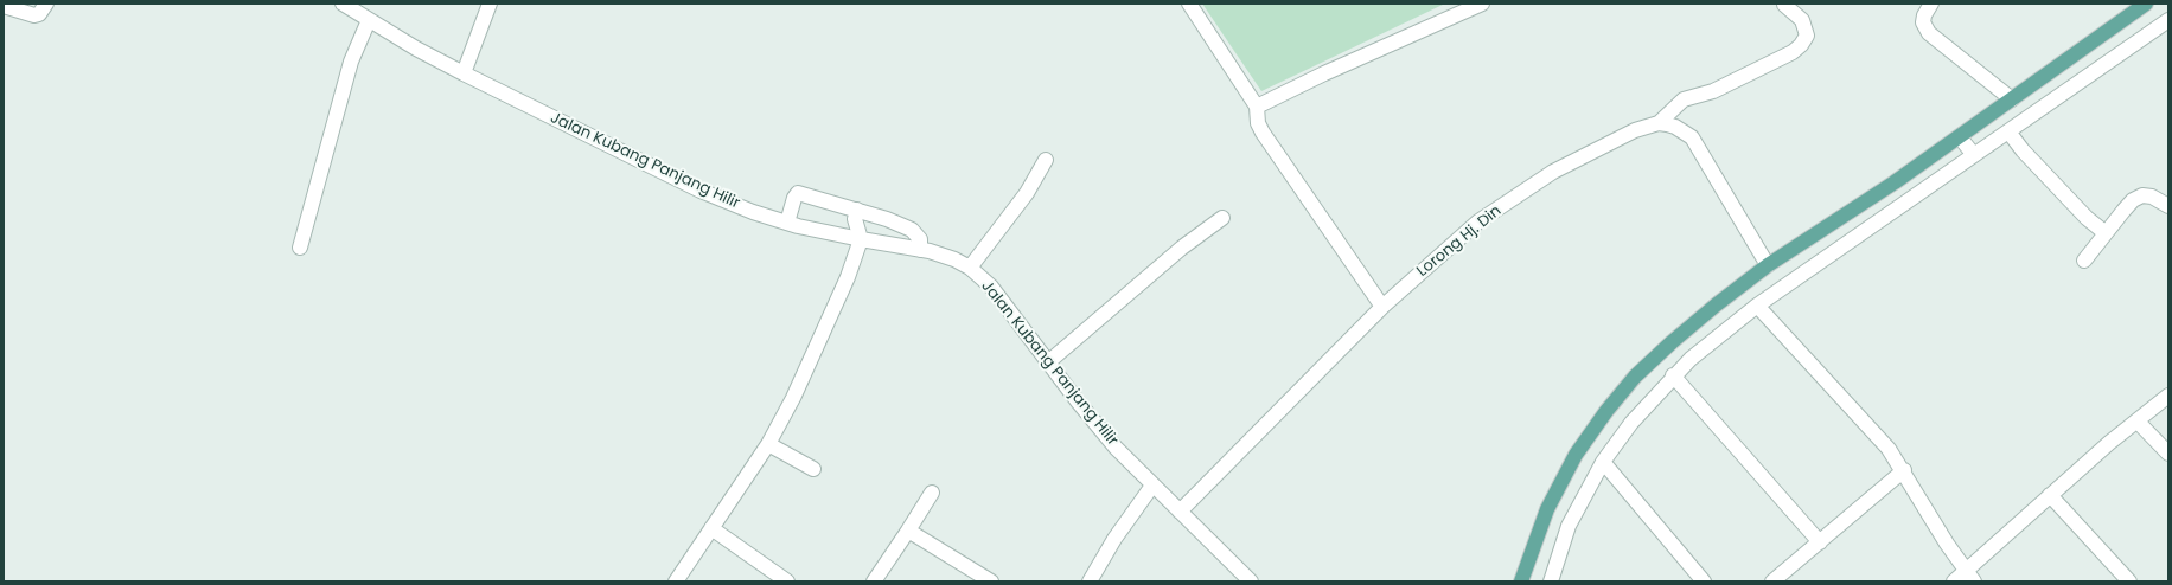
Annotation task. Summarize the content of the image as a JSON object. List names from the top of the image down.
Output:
{
  "streets": {
    "street": ["Jalan Kubang Panjang Hilir", "Lorong Hj. Din"]
  },
  "crossings": [
    ["Jalan Kubang Panjang Hilir", "Lorong Hj. Din"]
  ]
}
